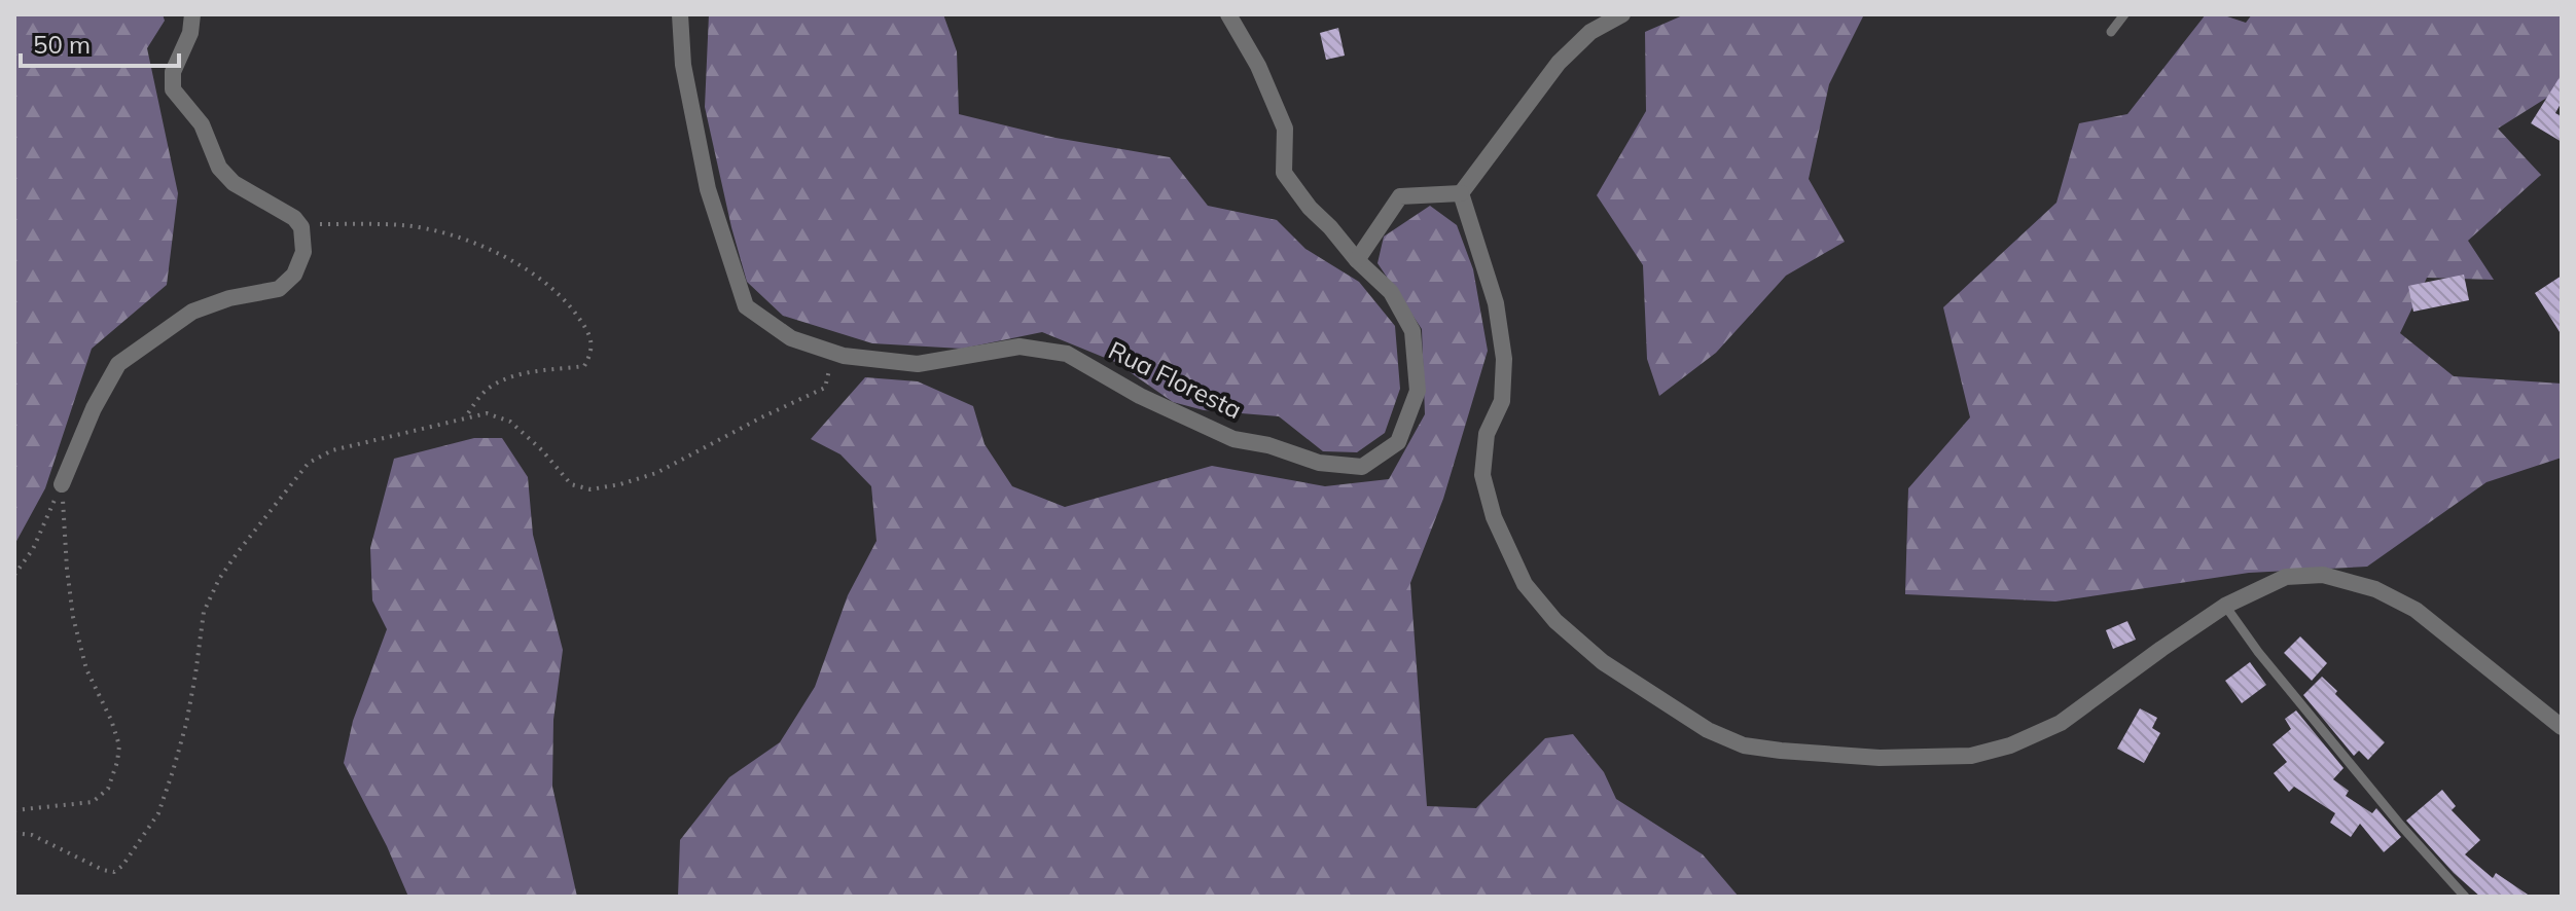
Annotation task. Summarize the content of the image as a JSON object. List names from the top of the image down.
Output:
{
  "streets": {
    "street": ["Rua Floresta"]
  },
  "scale_bar": "50 m"
}
